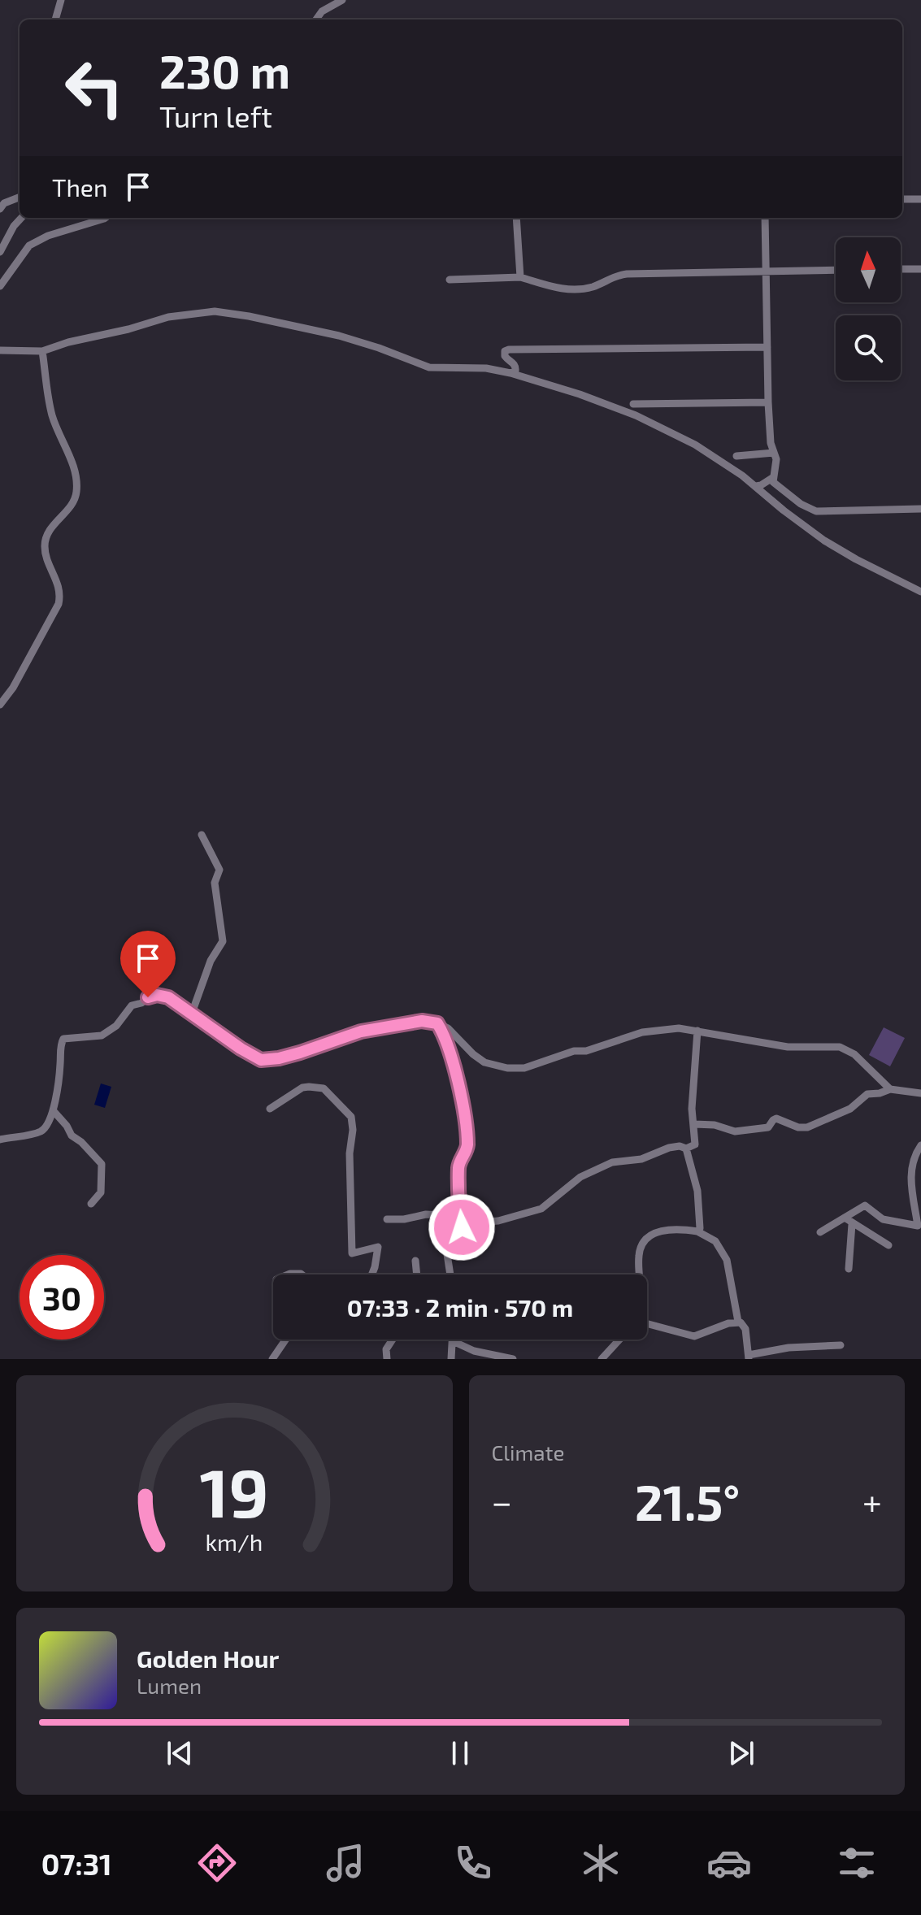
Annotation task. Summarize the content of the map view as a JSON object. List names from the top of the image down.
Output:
{
  "north": "top",
  "page": {
    "turn": ["230 m", "Turn left"],
    "then": "Then",
    "limit": "30",
    "trip": "07:33 · 2 min · 570 m",
    "tile": "Climate",
    "heat": ["−", "21.5°", "+"],
    "song": ["Golden Hour", "Lumen"],
    "tabs": "07:31",
    "gauge": ["19", "km/h"]
  }
}
